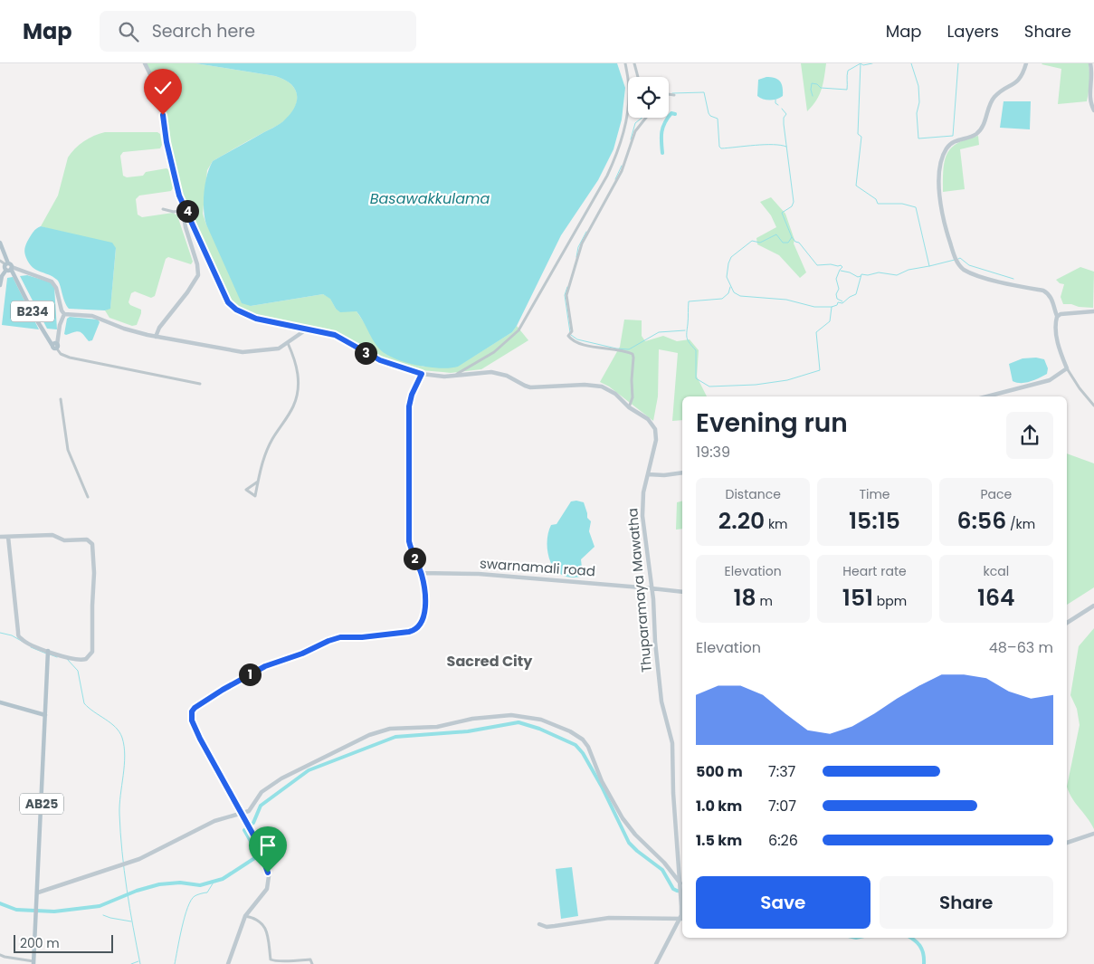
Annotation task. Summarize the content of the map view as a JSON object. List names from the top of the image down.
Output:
{
  "streets": {
    "main road": [
      "B234",
      "swarnamali road",
      "Thuparamaya Mawatha",
      "AB25"
    ]
  },
  "crossings": [
    ["swarnamali road", "Thuparamaya Mawatha"]
  ],
  "districts": ["Sacred City"],
  "water": ["Basawakkulama"],
  "scale_bar": "200 m",
  "page": {
    "header": "Map",
    "search": "Search here",
    "nav": ["Map", "Layers", "Share"],
    "pins": [
      "4",
      "3",
      "2",
      "1"
    ],
    "heading": ["Evening run", "19:39"],
    "stats": [
      ["Distance", "2.20 km"],
      ["Time", "15:15"],
      ["Pace", "6:56 /km"],
      ["Elevation", "18 m"],
      ["Heart rate", "151 bpm"],
      ["kcal", "164"]
    ],
    "chart": ["Elevation", "48–63 m"],
    "list": [
      {
        "name": "500 m",
        "note": "7:37"
      },
      {
        "name": "1.0 km",
        "note": "7:07"
      },
      {
        "name": "1.5 km",
        "note": "6:26"
      }
    ],
    "buttons": ["Save", "Share"],
    "scale": "200 m"
  }
}
